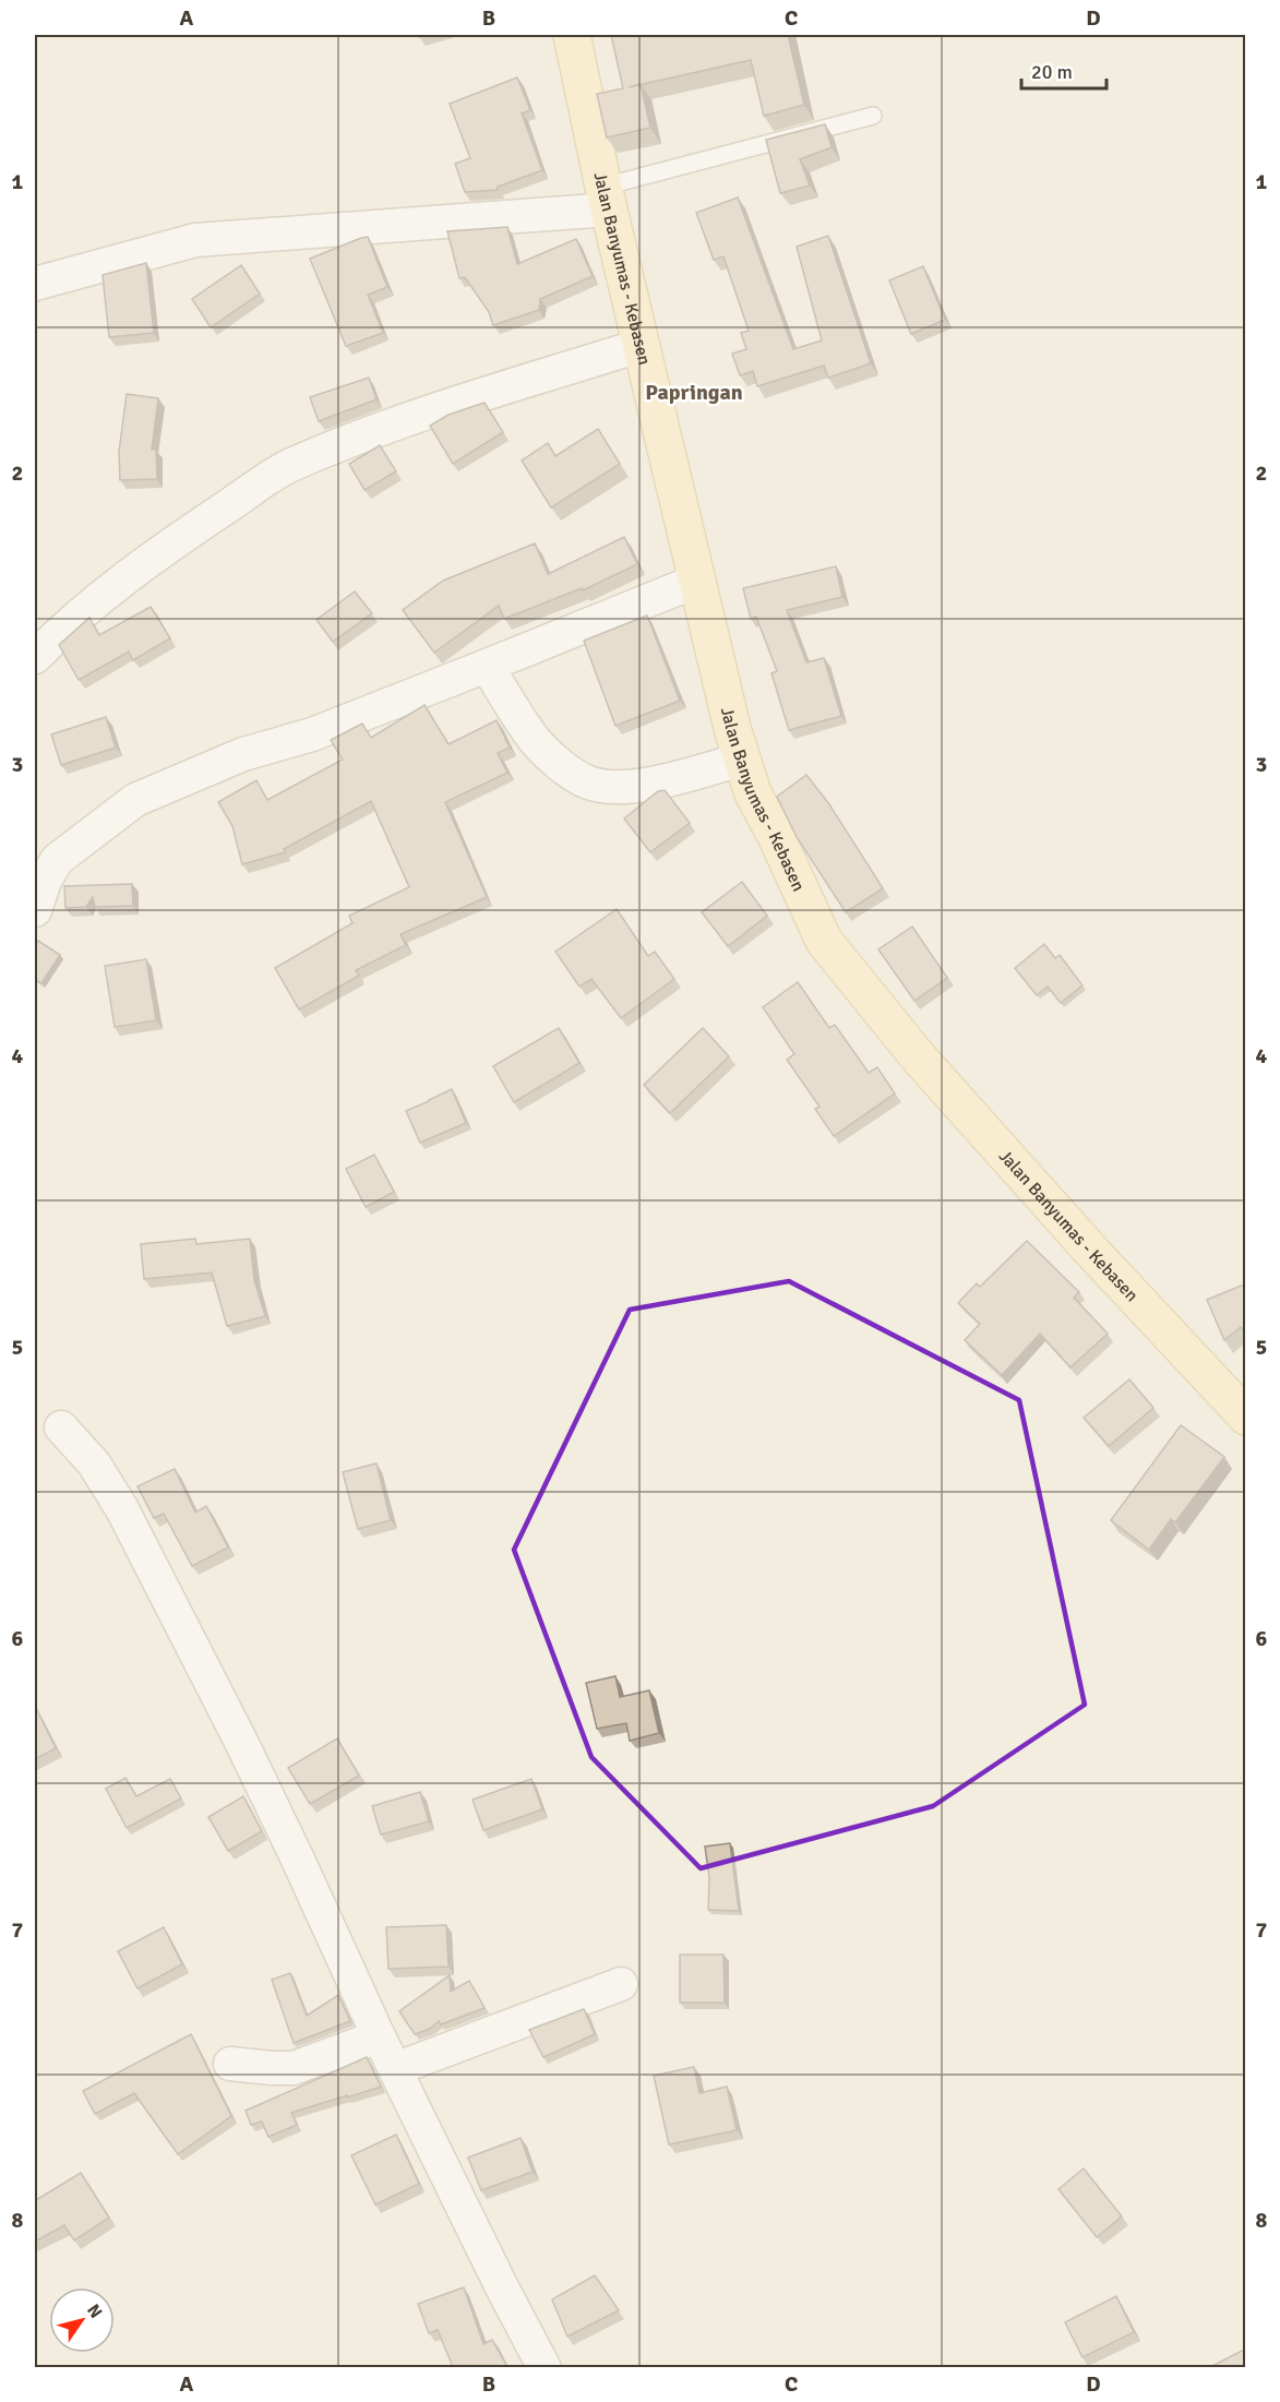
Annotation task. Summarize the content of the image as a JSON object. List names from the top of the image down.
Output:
{
  "streets": {
    "main road": ["Jalan Banyumas - Kebasen"]
  },
  "districts": ["Papringan"],
  "scale_bar": "20 m",
  "north": "top right",
  "grid": {
    "columns": [
      "A",
      "B",
      "C",
      "D"
    ],
    "rows": [
      "1",
      "2",
      "3",
      "4",
      "5",
      "6",
      "7",
      "8"
    ]
  }
}
